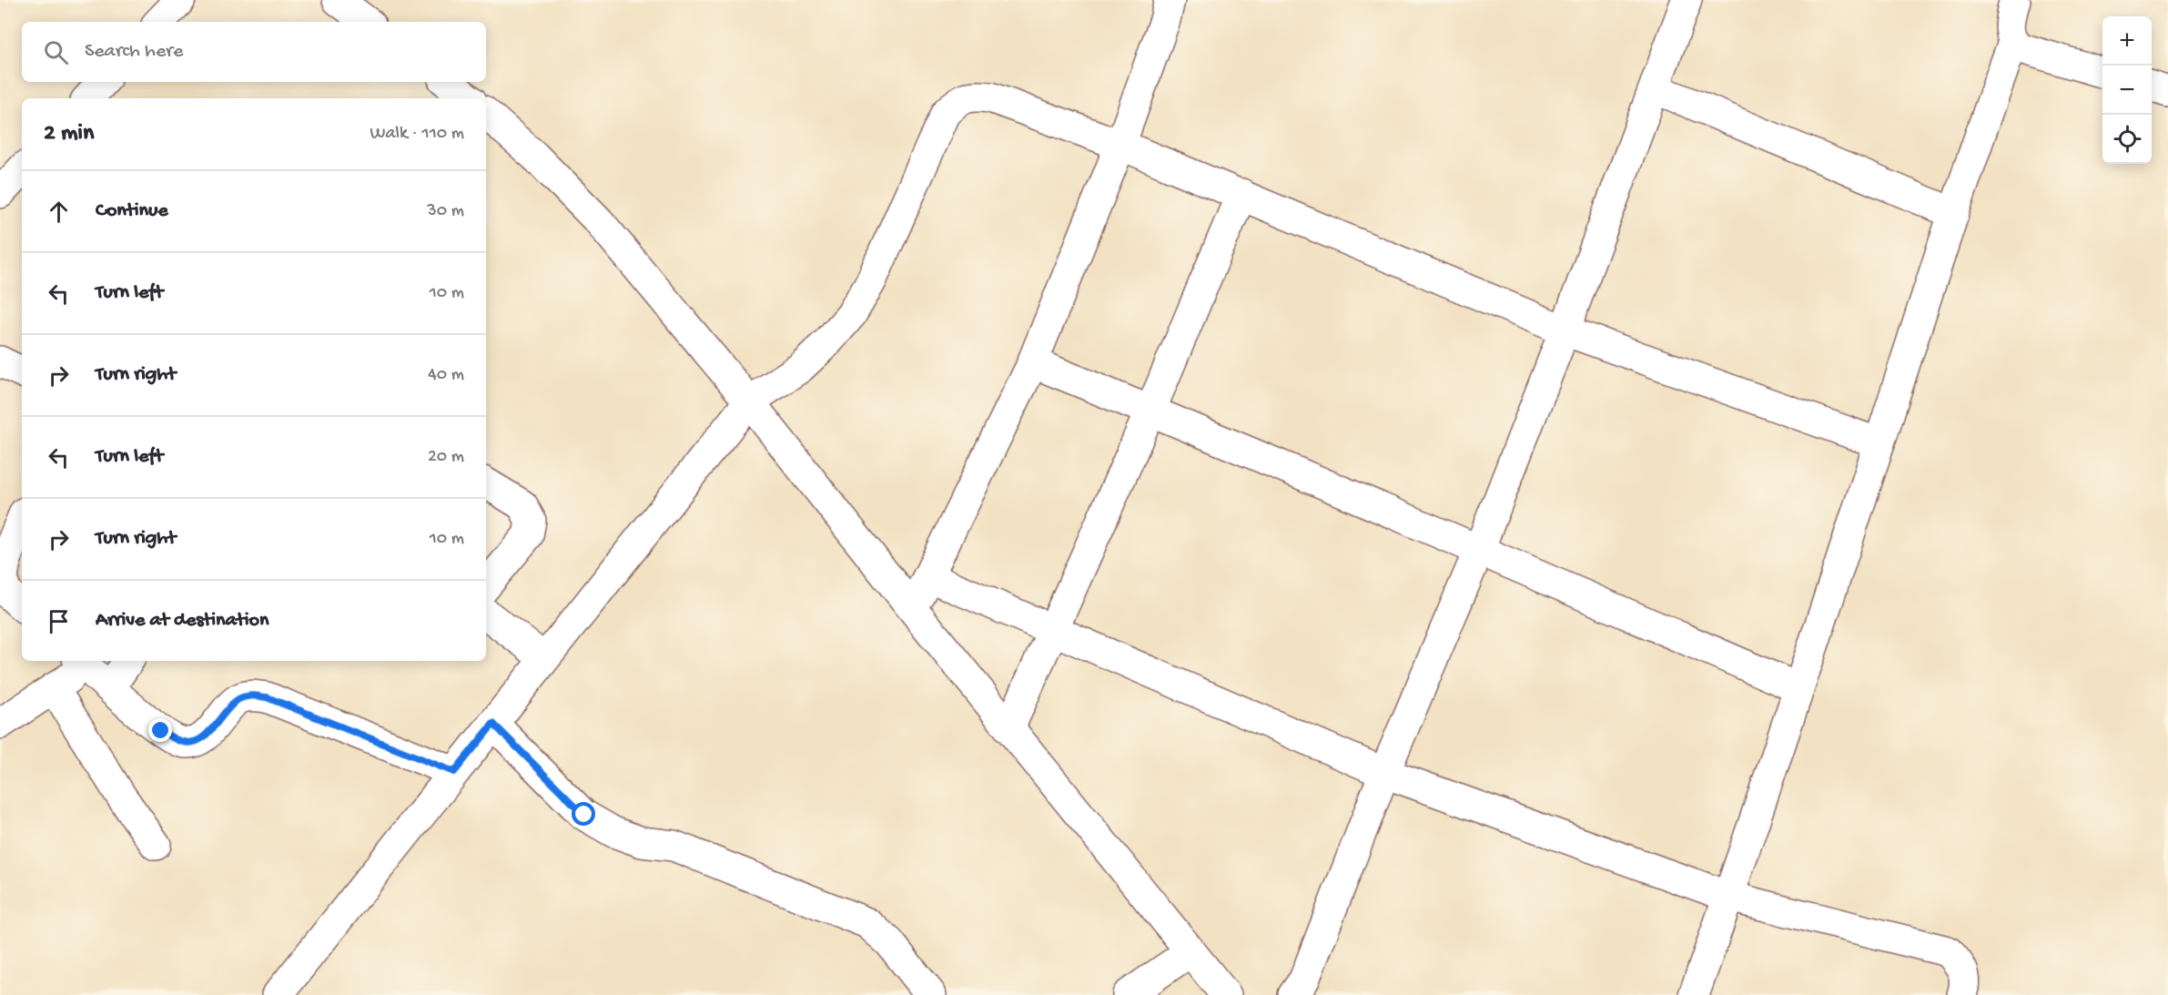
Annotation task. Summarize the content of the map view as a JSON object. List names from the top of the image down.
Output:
{
  "page": {
    "map_buttons": ["+", "−"],
    "search": "Search here",
    "heading": ["2 min", "Walk · 110 m"],
    "list": [
      ["Continue", "30 m"],
      ["Turn left", "10 m"],
      ["Turn right", "40 m"],
      ["Turn left", "20 m"],
      ["Turn right", "10 m"],
      "Arrive at destination"
    ]
  }
}
